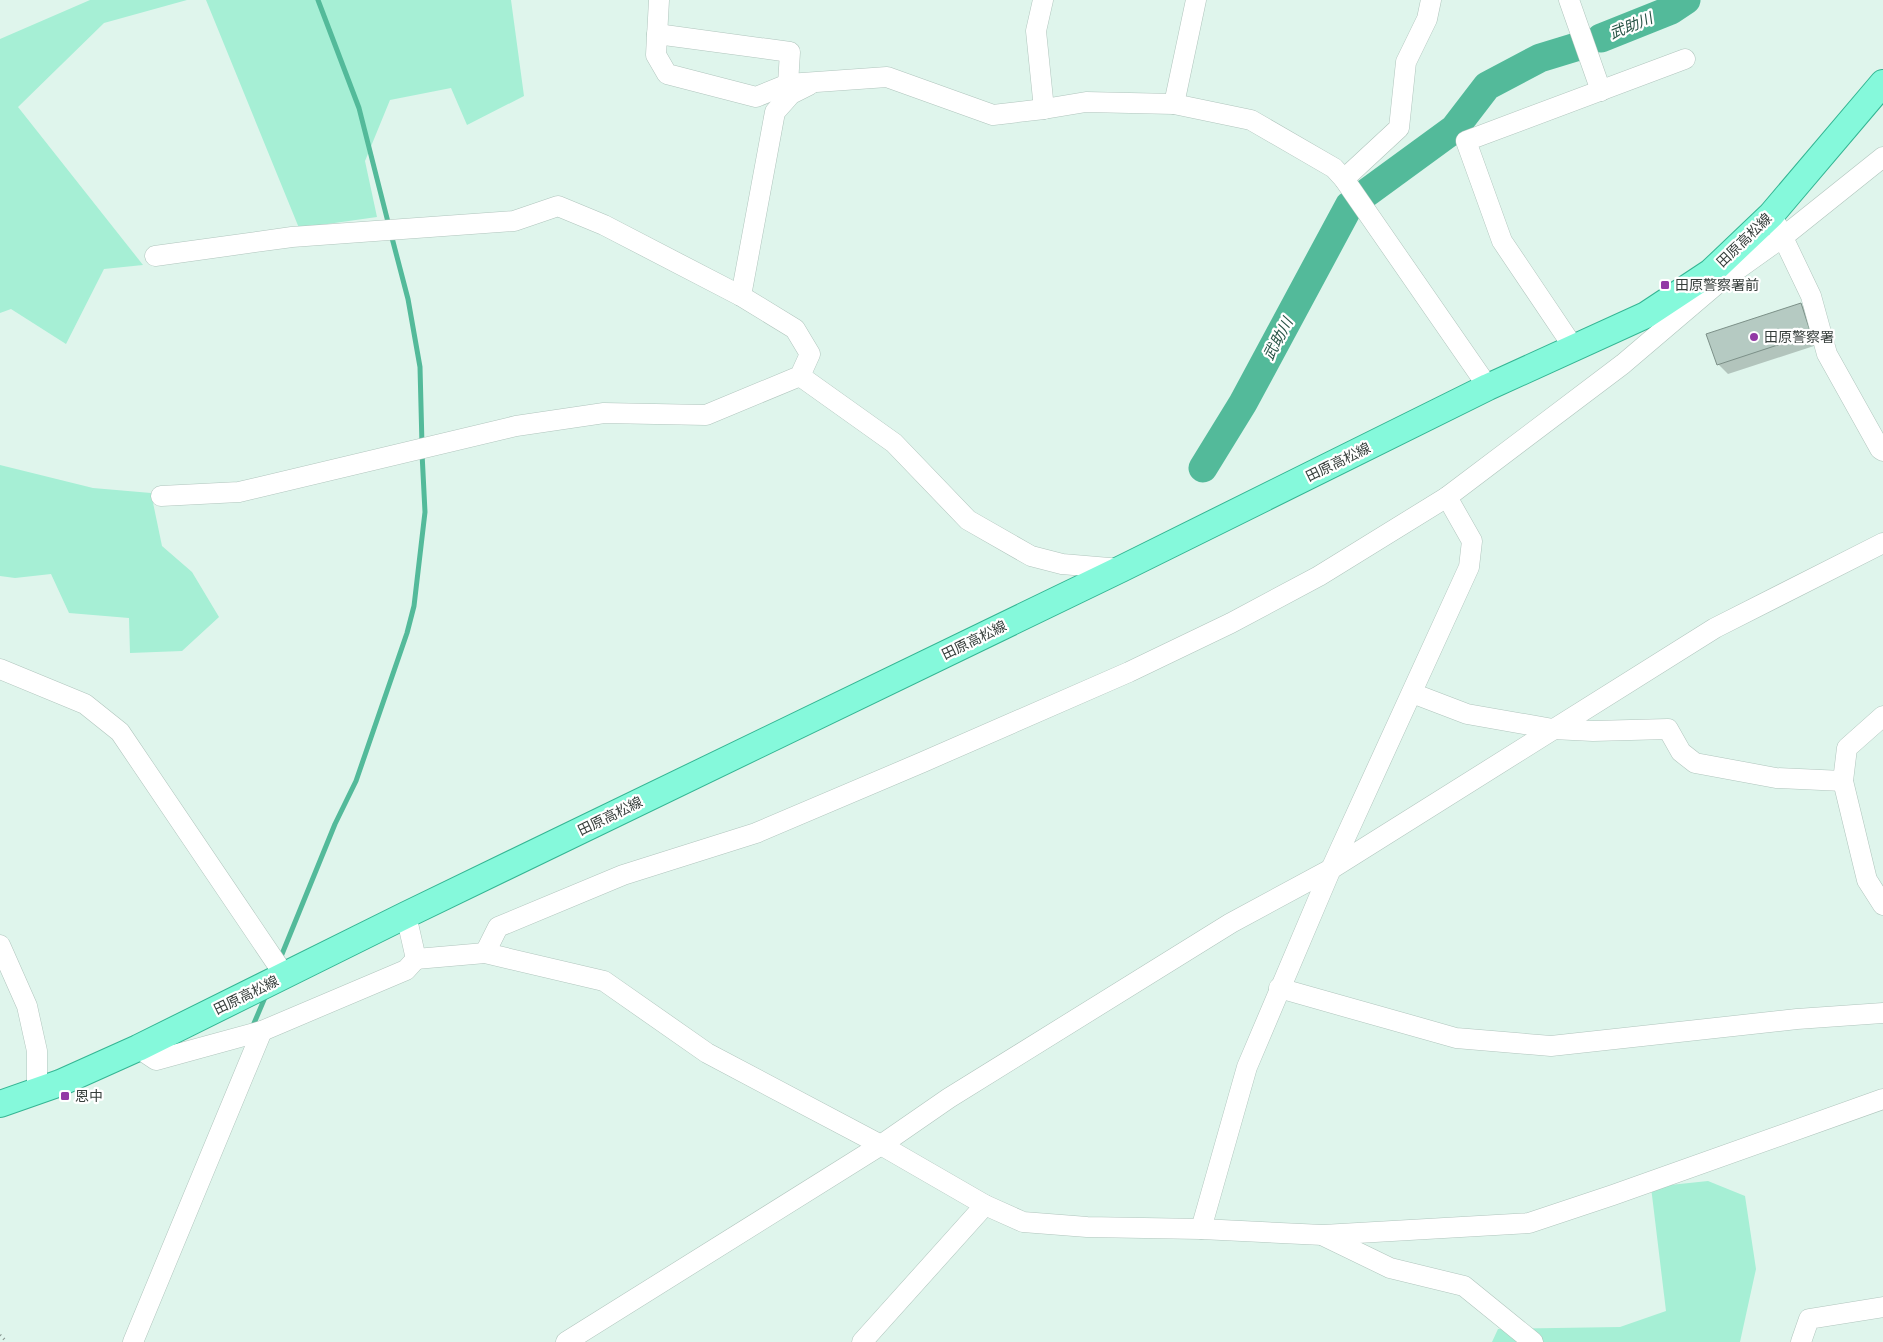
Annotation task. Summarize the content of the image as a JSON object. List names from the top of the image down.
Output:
{
  "streets": {
    "main road": ["田原高松線"]
  },
  "water": ["武助川"],
  "places": {
    "transit": ["田原警察署前", "恩中"],
    "other": ["田原警察署"]
  }
}
